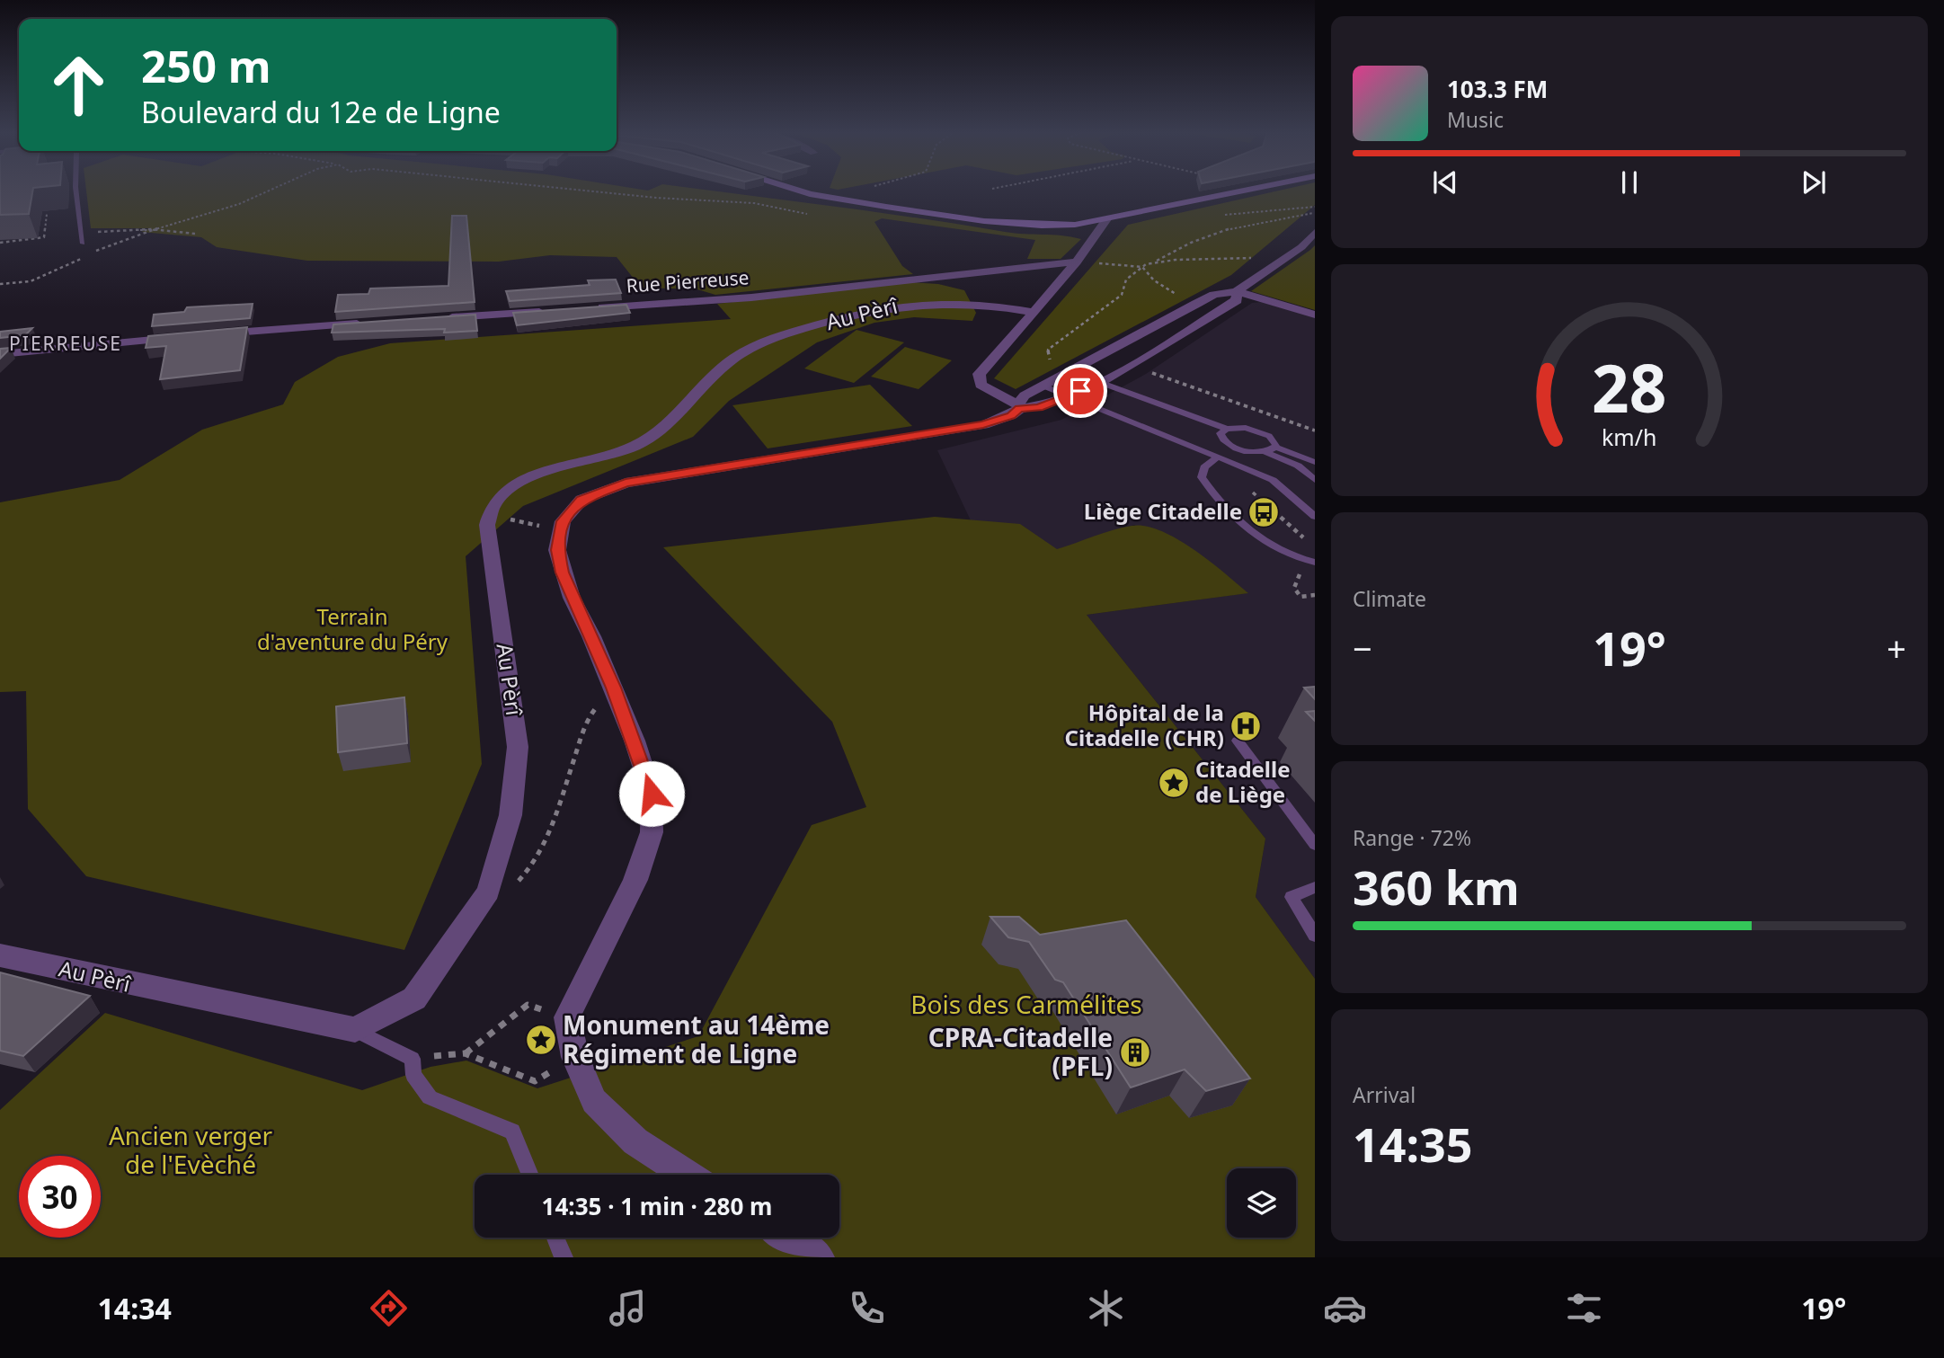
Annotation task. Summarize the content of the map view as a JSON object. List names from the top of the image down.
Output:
{
  "streets": {
    "street": ["Rue Pierreuse", "Au Pèrî"]
  },
  "districts": ["PIERREUSE"],
  "parks": ["Terrain d'aventure du Péry", "Bois des Carmélites", "Ancien verger de l'Evèché"],
  "places": {
    "bus stop": ["Liège Citadelle"],
    "hospital": ["Hôpital de la Citadelle (CHR)"],
    "place": ["Citadelle de Liège", "Monument au 14ème Régiment de Ligne"],
    "building": ["CPRA-Citadelle (PFL)"]
  },
  "page": {
    "turn": ["250 m", "Boulevard du 12e de Ligne"],
    "song": ["103.3 FM", "Music"],
    "tile": [
      "Climate",
      ["Range · 72%", "360 km"],
      ["Arrival", "14:35"]
    ],
    "heat": ["−", "19°", "+"],
    "limit": "30",
    "trip": "14:35 · 1 min · 280 m",
    "tabs": ["14:34", "19°"],
    "gauge": ["28", "km/h"]
  }
}
